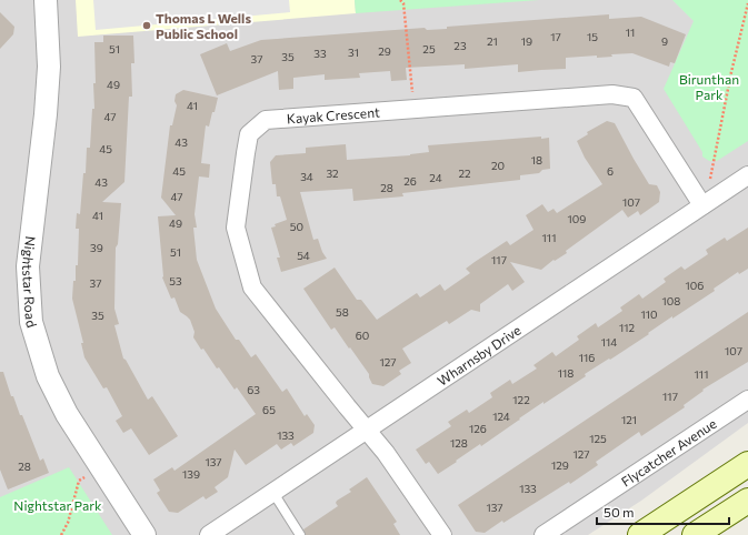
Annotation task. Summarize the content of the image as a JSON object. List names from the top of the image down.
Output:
{
  "streets": {
    "street": [
      "Kayak Crescent",
      "Nightstar Road",
      "Wharnsby Drive",
      "Flycatcher Avenue"
    ]
  },
  "crossings": [
    ["Kayak Crescent", "Wharnsby Drive"]
  ],
  "parks": ["Birunthan Park", "Nightstar Park"],
  "places": ["Thomas L Wells Public School"],
  "house_numbers": [
    "11",
    "17",
    "15",
    "21",
    "19",
    "9",
    "23",
    "51",
    "25",
    "29",
    "31",
    "33",
    "35",
    "37",
    "49",
    "41",
    "47",
    "43",
    "45",
    "18",
    "20",
    "45",
    "6",
    "32",
    "22",
    "34",
    "24",
    "26",
    "43",
    "28",
    "47",
    "107",
    "41",
    "109",
    "49",
    "50",
    "111",
    "39",
    "51",
    "54",
    "117",
    "53",
    "37",
    "106",
    "108",
    "58",
    "110",
    "35",
    "112",
    "60",
    "114",
    "107",
    "116",
    "127",
    "118",
    "111",
    "63",
    "117",
    "122",
    "65",
    "124",
    "121",
    "126",
    "133",
    "125",
    "128",
    "127",
    "137",
    "129",
    "28",
    "139",
    "133",
    "137"
  ],
  "scale_bar": "50 m"
}
